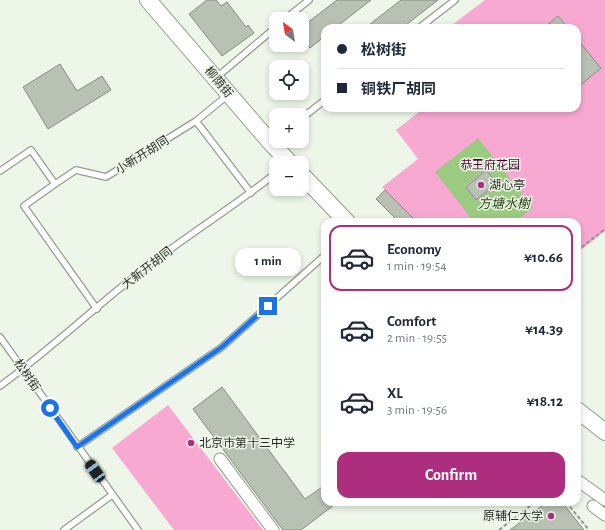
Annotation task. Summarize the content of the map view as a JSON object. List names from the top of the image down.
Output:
{
  "streets": {
    "street": ["柳荫街"],
    "lane": ["小新开胡同", "大新开胡同", "松树街"]
  },
  "crossings": [
    ["柳荫街", "小新开胡同"],
    ["小新开胡同", "大新开胡同"],
    ["大新开胡同", "松树街"]
  ],
  "water": ["方塘水榭"],
  "parks": ["恭王府花园"],
  "places": ["湖心亭", "北京市第十三中学", "原辅仁大学"],
  "north": "top left",
  "page": {
    "map_buttons": ["+", "−"],
    "banner": ["松树街", "铜铁厂胡同"],
    "list": [
      {
        "name": "Economy",
        "note": "1 min · 19:54",
        "value": "¥10.66"
      },
      {
        "name": "Comfort",
        "note": "2 min · 19:55",
        "value": "¥14.39"
      },
      {
        "name": "XL",
        "note": "3 min · 19:56",
        "value": "¥18.12"
      }
    ],
    "bubble": "1 min",
    "buttons": "Confirm"
  }
}
